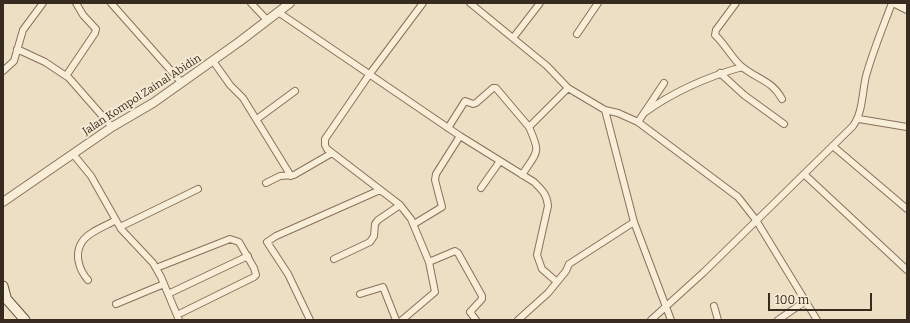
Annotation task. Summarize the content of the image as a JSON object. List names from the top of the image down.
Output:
{
  "streets": {
    "street": ["Jalan Kompol Zainal Abidin"]
  },
  "scale_bar": "100 m"
}
